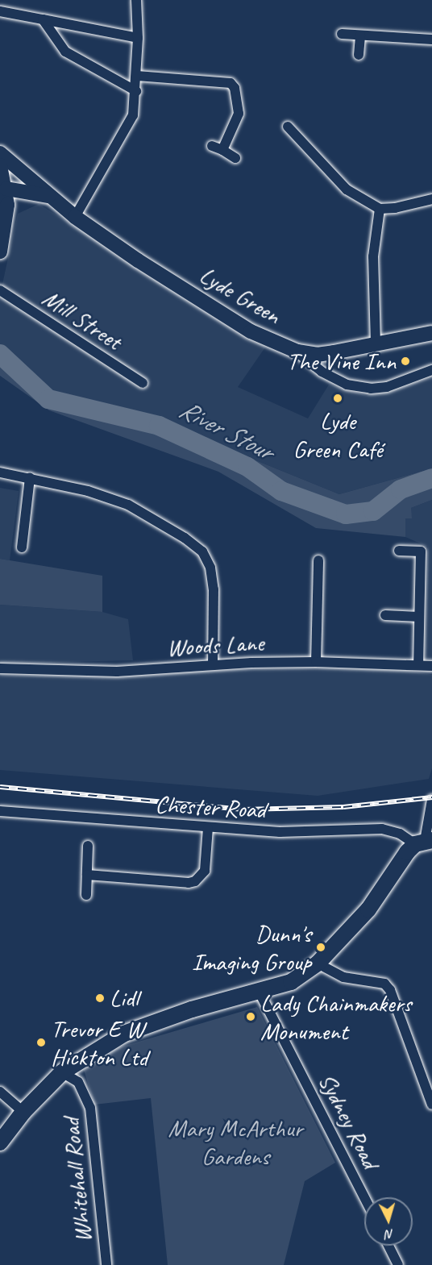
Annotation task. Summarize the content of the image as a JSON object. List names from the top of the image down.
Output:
{
  "streets": {
    "street": [
      "Lyde Green",
      "Mill Street",
      "Woods Lane",
      "Chester Road",
      "Sydney Road",
      "Whitehall Road"
    ]
  },
  "water": ["River Stour"],
  "parks": ["Mary McArthur Gardens"],
  "places": [
    "The Vine Inn",
    "Lyde Green Café",
    "Dunn's Imaging Group",
    "Lidl",
    "Lady Chainmakers Monument",
    "Trevor E W Hickton Ltd"
  ],
  "north": "bottom"
}
